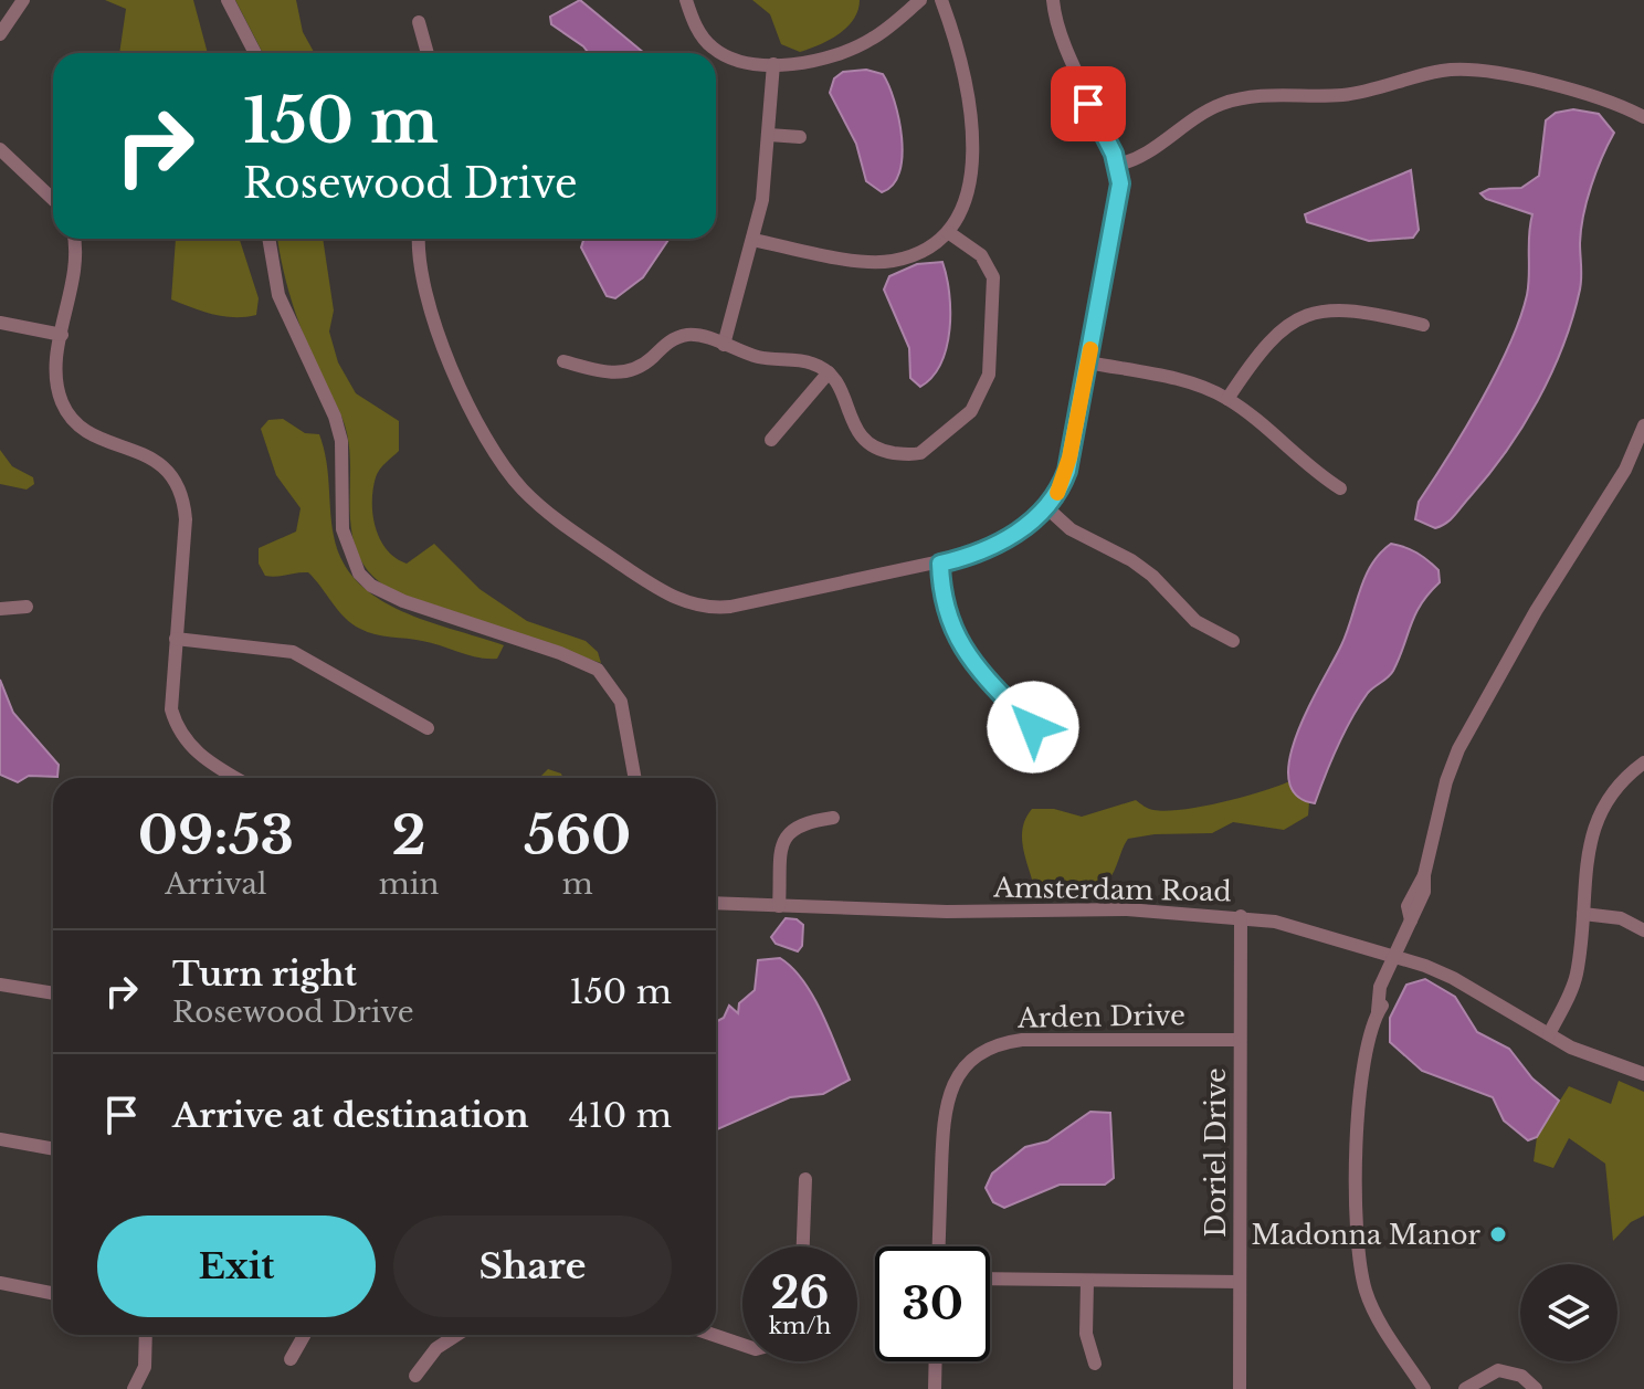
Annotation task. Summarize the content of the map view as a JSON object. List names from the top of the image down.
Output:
{
  "streets": {
    "street": ["Amsterdam Road", "Arden Drive", "Doriel Drive"]
  },
  "crossings": [
    ["Amsterdam Road", "Doriel Drive"],
    ["Arden Drive", "Doriel Drive"]
  ],
  "places": ["Madonna Manor"],
  "page": {
    "turn": ["150 m", "Rosewood Drive"],
    "eta": [
      "09:53",
      "Arrival",
      "2",
      "min",
      "560",
      "m"
    ],
    "list": [
      {
        "name": "Turn right",
        "note": "Rosewood Drive",
        "value": "150 m"
      },
      {
        "name": "Arrive at destination",
        "value": "410 m"
      }
    ],
    "buttons": ["Exit", "Share"],
    "speed": "26 km/h",
    "limit": "30"
  }
}
